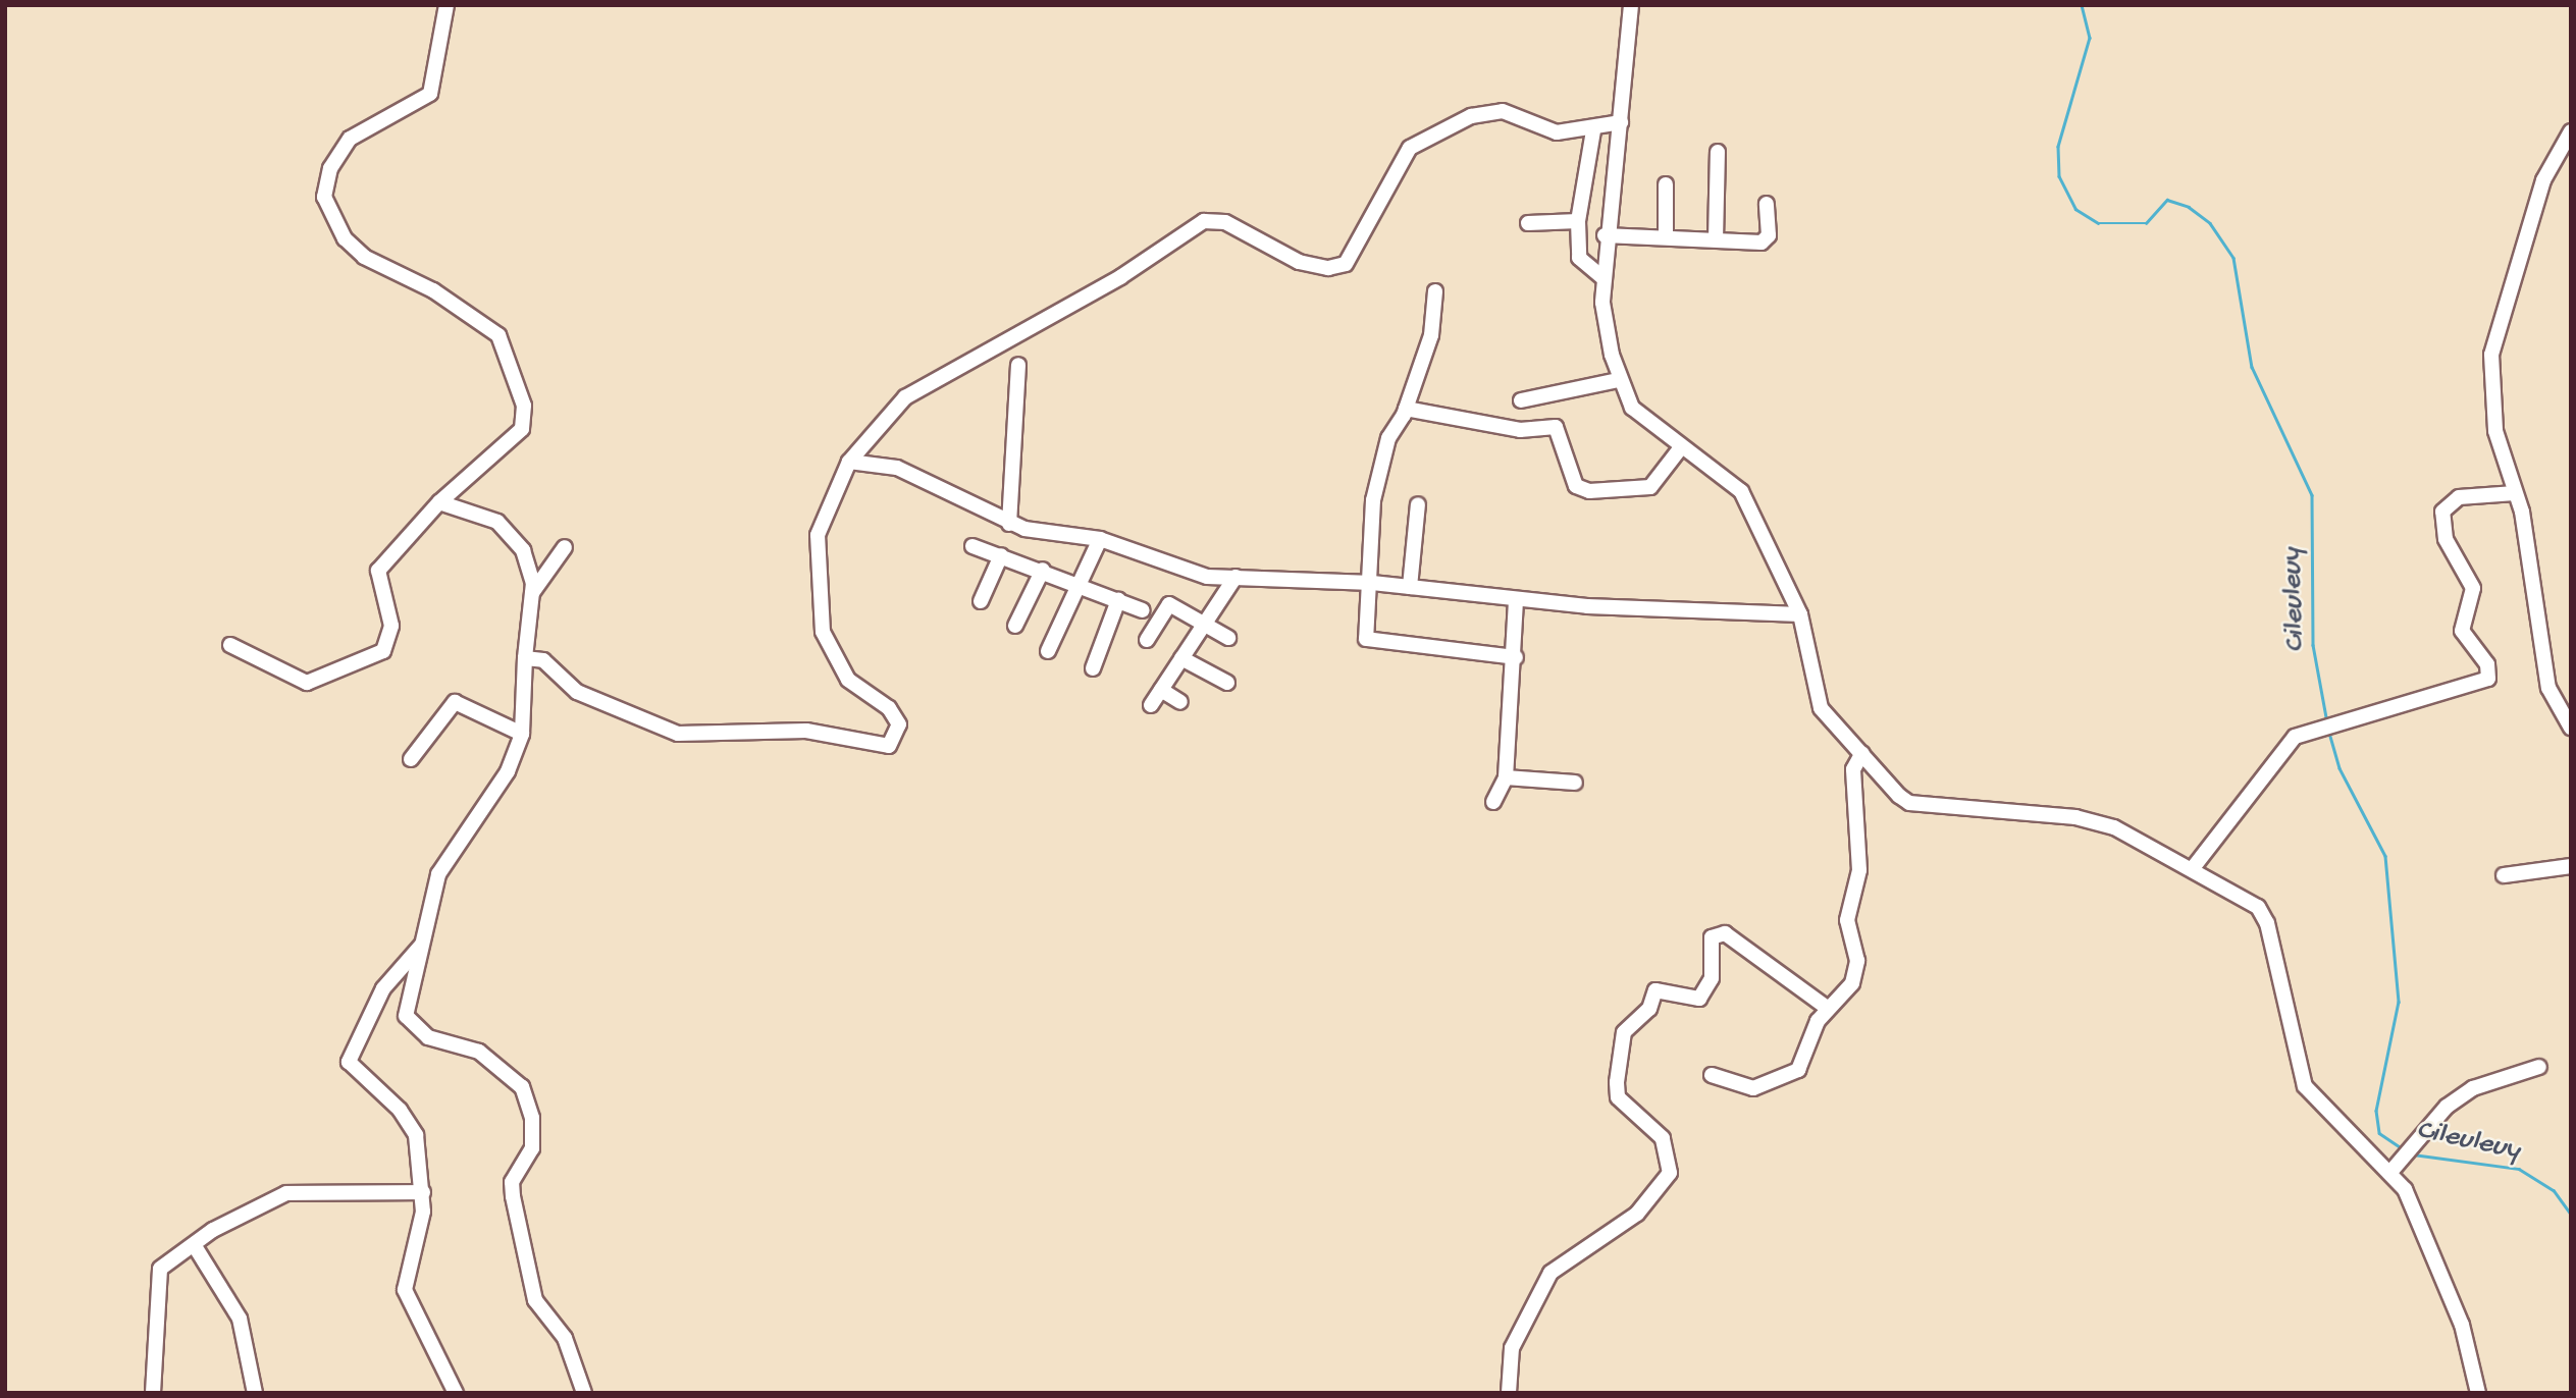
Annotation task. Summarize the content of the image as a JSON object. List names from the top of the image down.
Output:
{
  "water": ["Cileuleuy"]
}
